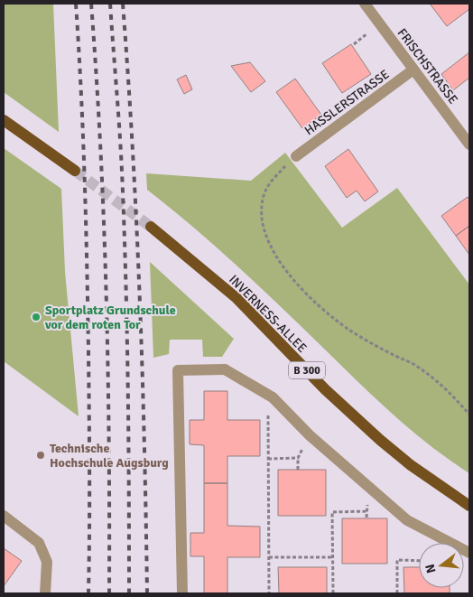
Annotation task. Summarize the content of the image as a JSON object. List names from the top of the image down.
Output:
{
  "streets": {
    "main road": ["INVERNESS-ALLEE", "B 300"],
    "street": ["FRISCHSTRASSE", "HASSLERSTRASSE"]
  },
  "crossings": [
    ["FRISCHSTRASSE", "HASSLERSTRASSE"]
  ],
  "places": ["Sportplatz Grundschule vor dem roten Tor", "Technische Hochschule Augsburg"],
  "north": "left"
}
